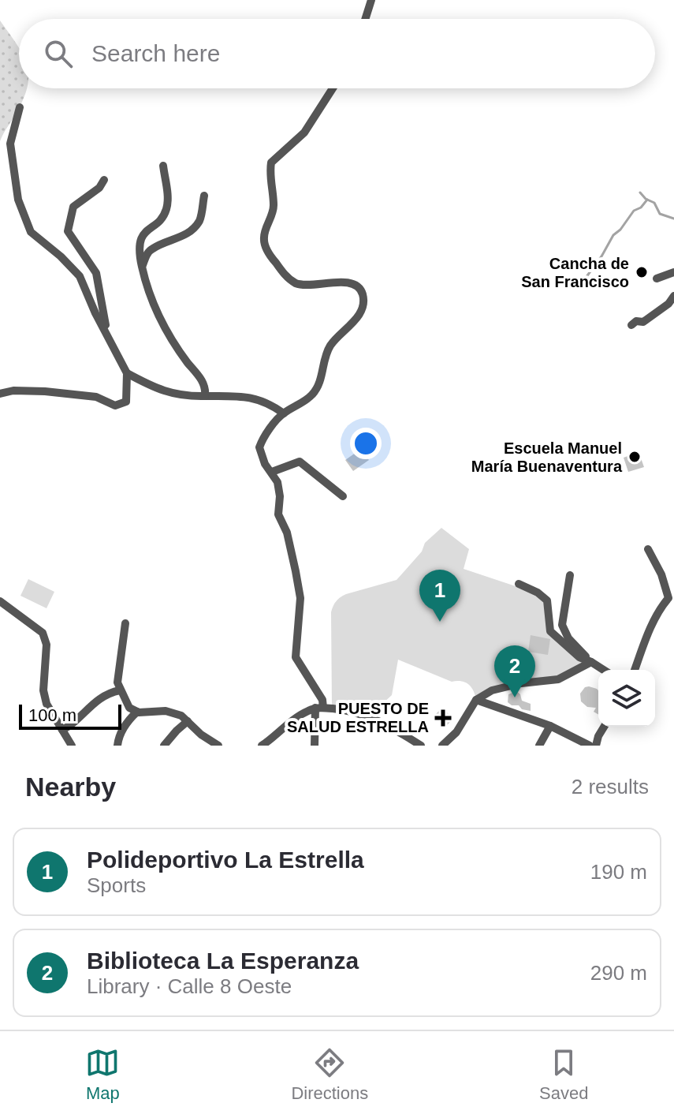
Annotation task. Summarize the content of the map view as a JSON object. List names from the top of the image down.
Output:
{
  "places": {
    "other": ["Cancha de San Francisco", "Escuela Manuel María Buenaventura"],
    "health": ["PUESTO DE SALUD ESTRELLA"]
  },
  "scale_bar": "100 m",
  "page": {
    "search": "Search here",
    "pins": ["1", "2"],
    "scale": "100 m",
    "heading": ["Nearby", "2 results"],
    "list": [
      {
        "mark": "1",
        "name": "Polideportivo La Estrella",
        "note": "Sports",
        "value": "190 m"
      },
      {
        "mark": "2",
        "name": "Biblioteca La Esperanza",
        "note": "Library · Calle 8 Oeste",
        "value": "290 m"
      }
    ],
    "nav": ["Map", "Directions", "Saved"]
  }
}
